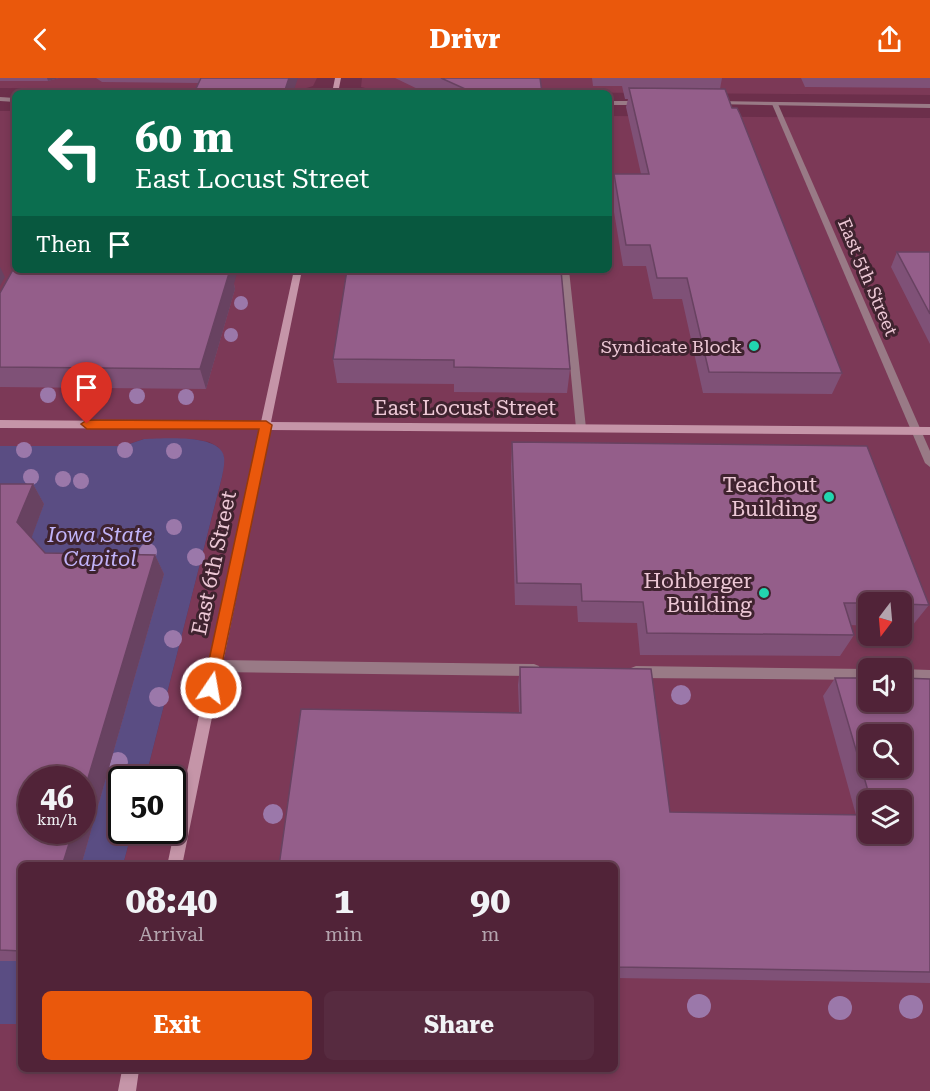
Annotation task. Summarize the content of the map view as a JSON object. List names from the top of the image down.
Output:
{
  "streets": {
    "main road": ["East Locust Street", "East 6th Street"],
    "street": ["East 5th Street"]
  },
  "crossings": [
    ["East 5th Street", "East Locust Street"],
    ["East Locust Street", "East 6th Street"]
  ],
  "parks": ["Iowa State Capitol"],
  "places": ["Syndicate Block", "Teachout Building", "Hohberger Building"],
  "north": "bottom",
  "page": {
    "header": "Drivr",
    "turn": ["60 m", "East Locust Street"],
    "then": "Then",
    "speed": "46 km/h",
    "limit": "50",
    "eta": [
      "08:40",
      "Arrival",
      "1",
      "min",
      "90",
      "m"
    ],
    "buttons": ["Exit", "Share"]
  }
}
